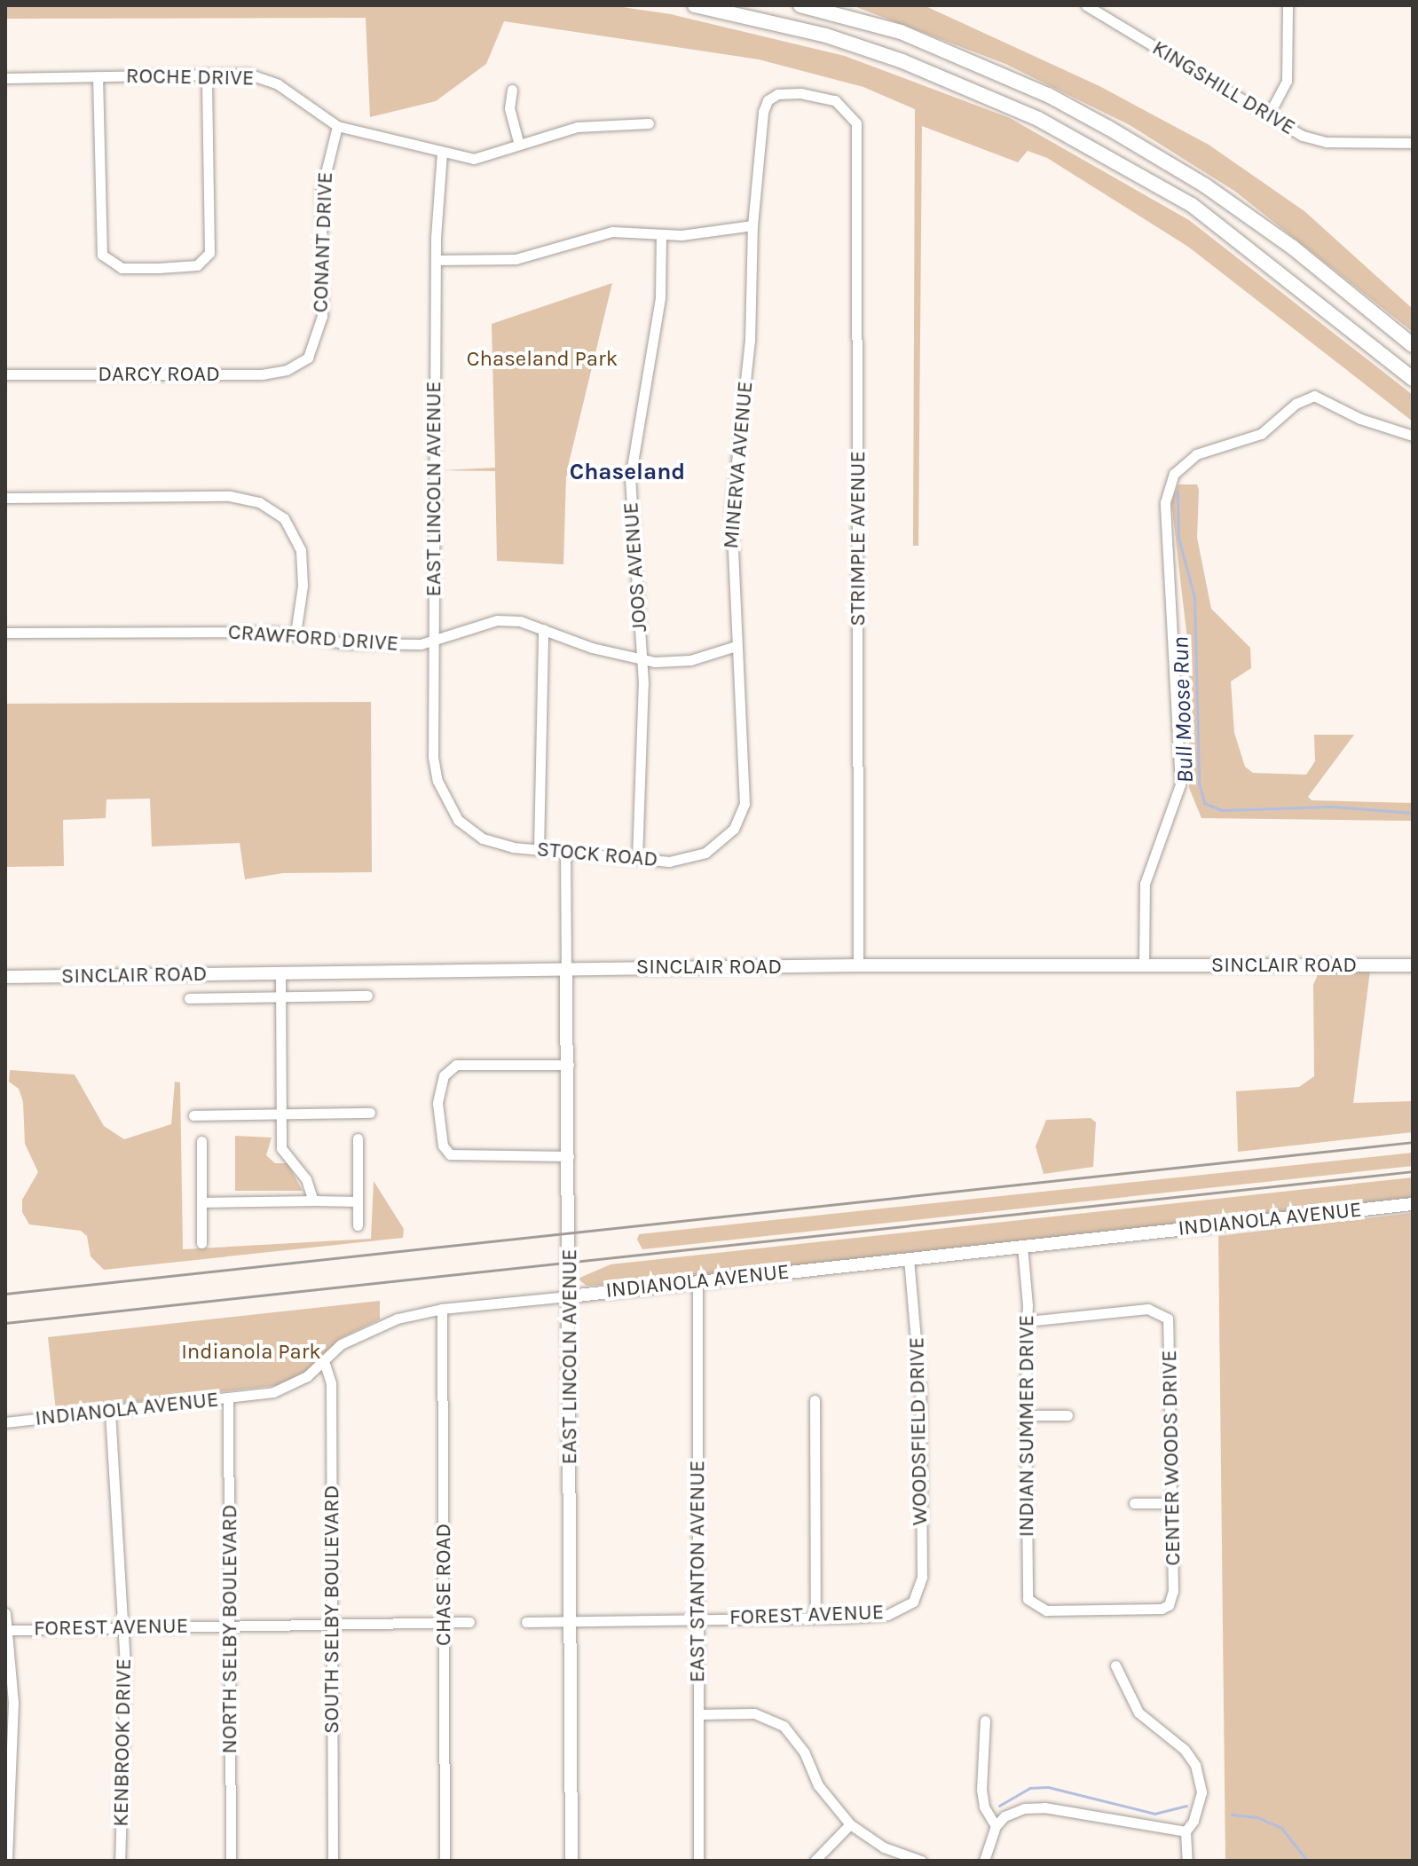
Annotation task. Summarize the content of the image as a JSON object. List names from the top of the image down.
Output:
{
  "streets": {
    "main road": ["EAST LINCOLN AVENUE", "SINCLAIR ROAD", "INDIANOLA AVENUE"],
    "street": [
      "ROCHE DRIVE",
      "KINGSHILL DRIVE",
      "CONANT DRIVE",
      "DARCY ROAD",
      "MINERVA AVENUE",
      "STRIMPLE AVENUE",
      "JOOS AVENUE",
      "CRAWFORD DRIVE",
      "STOCK ROAD",
      "INDIAN SUMMER DRIVE",
      "WOODSFIELD DRIVE",
      "CENTER WOODS DRIVE",
      "EAST STANTON AVENUE",
      "CHASE ROAD",
      "SOUTH SELBY BOULEVARD",
      "FOREST AVENUE",
      "NORTH SELBY BOULEVARD",
      "KENBROOK DRIVE"
    ]
  },
  "crossings": [
    ["ROCHE DRIVE", "CONANT DRIVE"],
    ["ROCHE DRIVE", "EAST LINCOLN AVENUE"],
    ["CONANT DRIVE", "DARCY ROAD"],
    ["MINERVA AVENUE", "STRIMPLE AVENUE"],
    ["MINERVA AVENUE", "CRAWFORD DRIVE"],
    ["MINERVA AVENUE", "STOCK ROAD"],
    ["EAST LINCOLN AVENUE", "CRAWFORD DRIVE"],
    ["EAST LINCOLN AVENUE", "STOCK ROAD"],
    ["EAST LINCOLN AVENUE", "SINCLAIR ROAD"],
    ["EAST LINCOLN AVENUE", "INDIANOLA AVENUE"],
    ["EAST LINCOLN AVENUE", "FOREST AVENUE"],
    ["STRIMPLE AVENUE", "SINCLAIR ROAD"],
    ["JOOS AVENUE", "CRAWFORD DRIVE"],
    ["JOOS AVENUE", "STOCK ROAD"],
    ["INDIANOLA AVENUE", "INDIAN SUMMER DRIVE"],
    ["INDIANOLA AVENUE", "WOODSFIELD DRIVE"],
    ["INDIANOLA AVENUE", "EAST STANTON AVENUE"],
    ["INDIANOLA AVENUE", "CHASE ROAD"],
    ["INDIANOLA AVENUE", "SOUTH SELBY BOULEVARD"],
    ["INDIANOLA AVENUE", "NORTH SELBY BOULEVARD"],
    ["INDIANOLA AVENUE", "KENBROOK DRIVE"],
    ["INDIAN SUMMER DRIVE", "CENTER WOODS DRIVE"],
    ["WOODSFIELD DRIVE", "FOREST AVENUE"],
    ["EAST STANTON AVENUE", "FOREST AVENUE"],
    ["CHASE ROAD", "FOREST AVENUE"],
    ["SOUTH SELBY BOULEVARD", "FOREST AVENUE"],
    ["FOREST AVENUE", "NORTH SELBY BOULEVARD"],
    ["FOREST AVENUE", "KENBROOK DRIVE"]
  ],
  "districts": ["Chaseland"],
  "water": ["Bull Moose Run"],
  "parks": ["Chaseland Park", "Indianola Park"]
}
